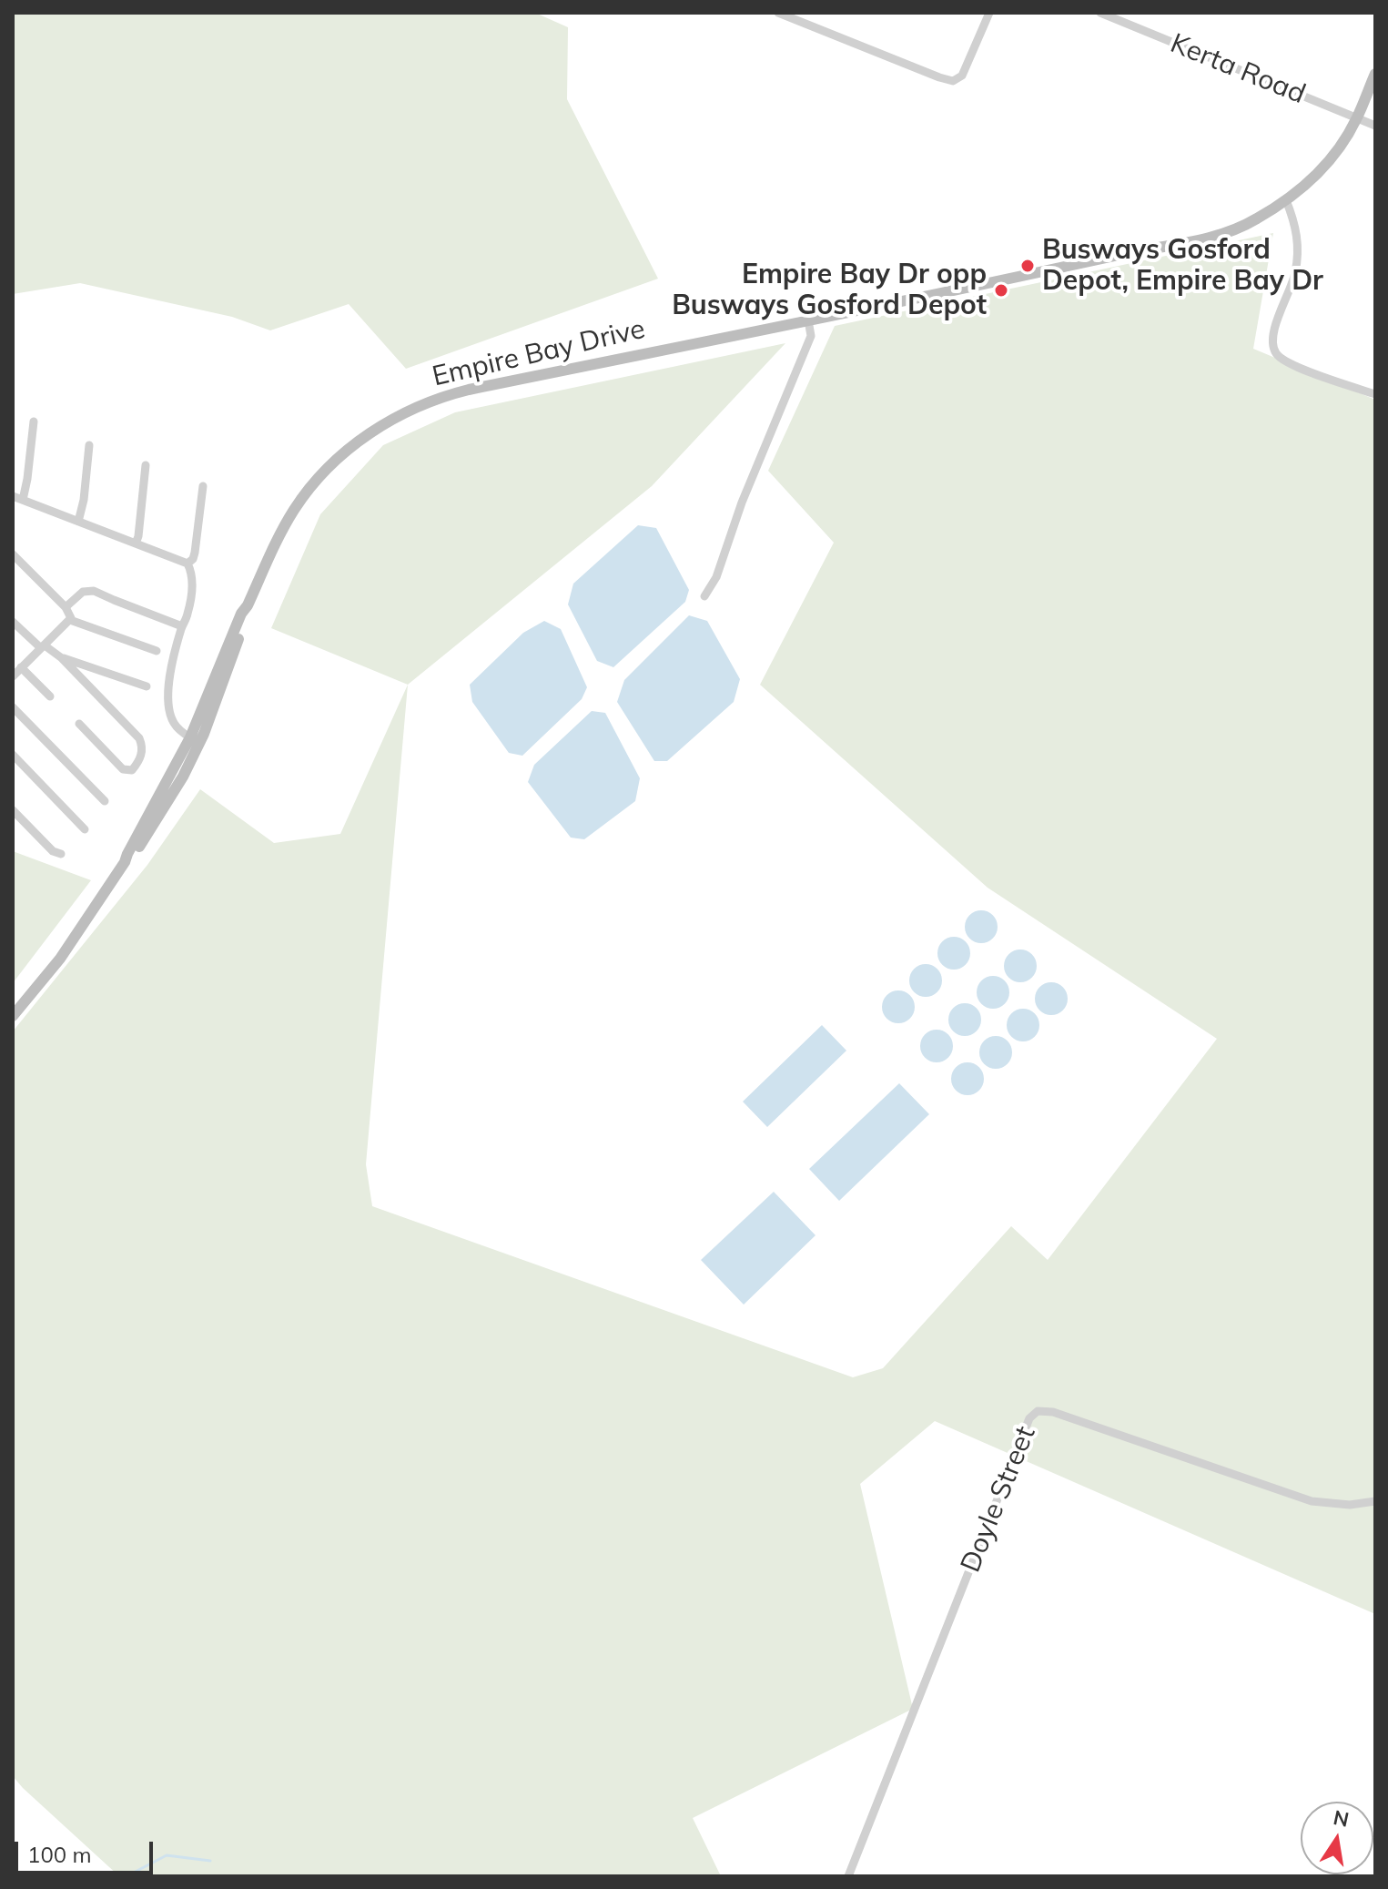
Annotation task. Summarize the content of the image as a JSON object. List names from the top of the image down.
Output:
{
  "streets": {
    "main road": ["Empire Bay Drive"],
    "street": ["Kerta Road", "Doyle Street"]
  },
  "crossings": [
    ["Kerta Road", "Empire Bay Drive"]
  ],
  "places": ["Busways Gosford Depot, Empire Bay Dr", "Empire Bay Dr opp Busways Gosford Depot"],
  "scale_bar": "100 m",
  "north": "top"
}
